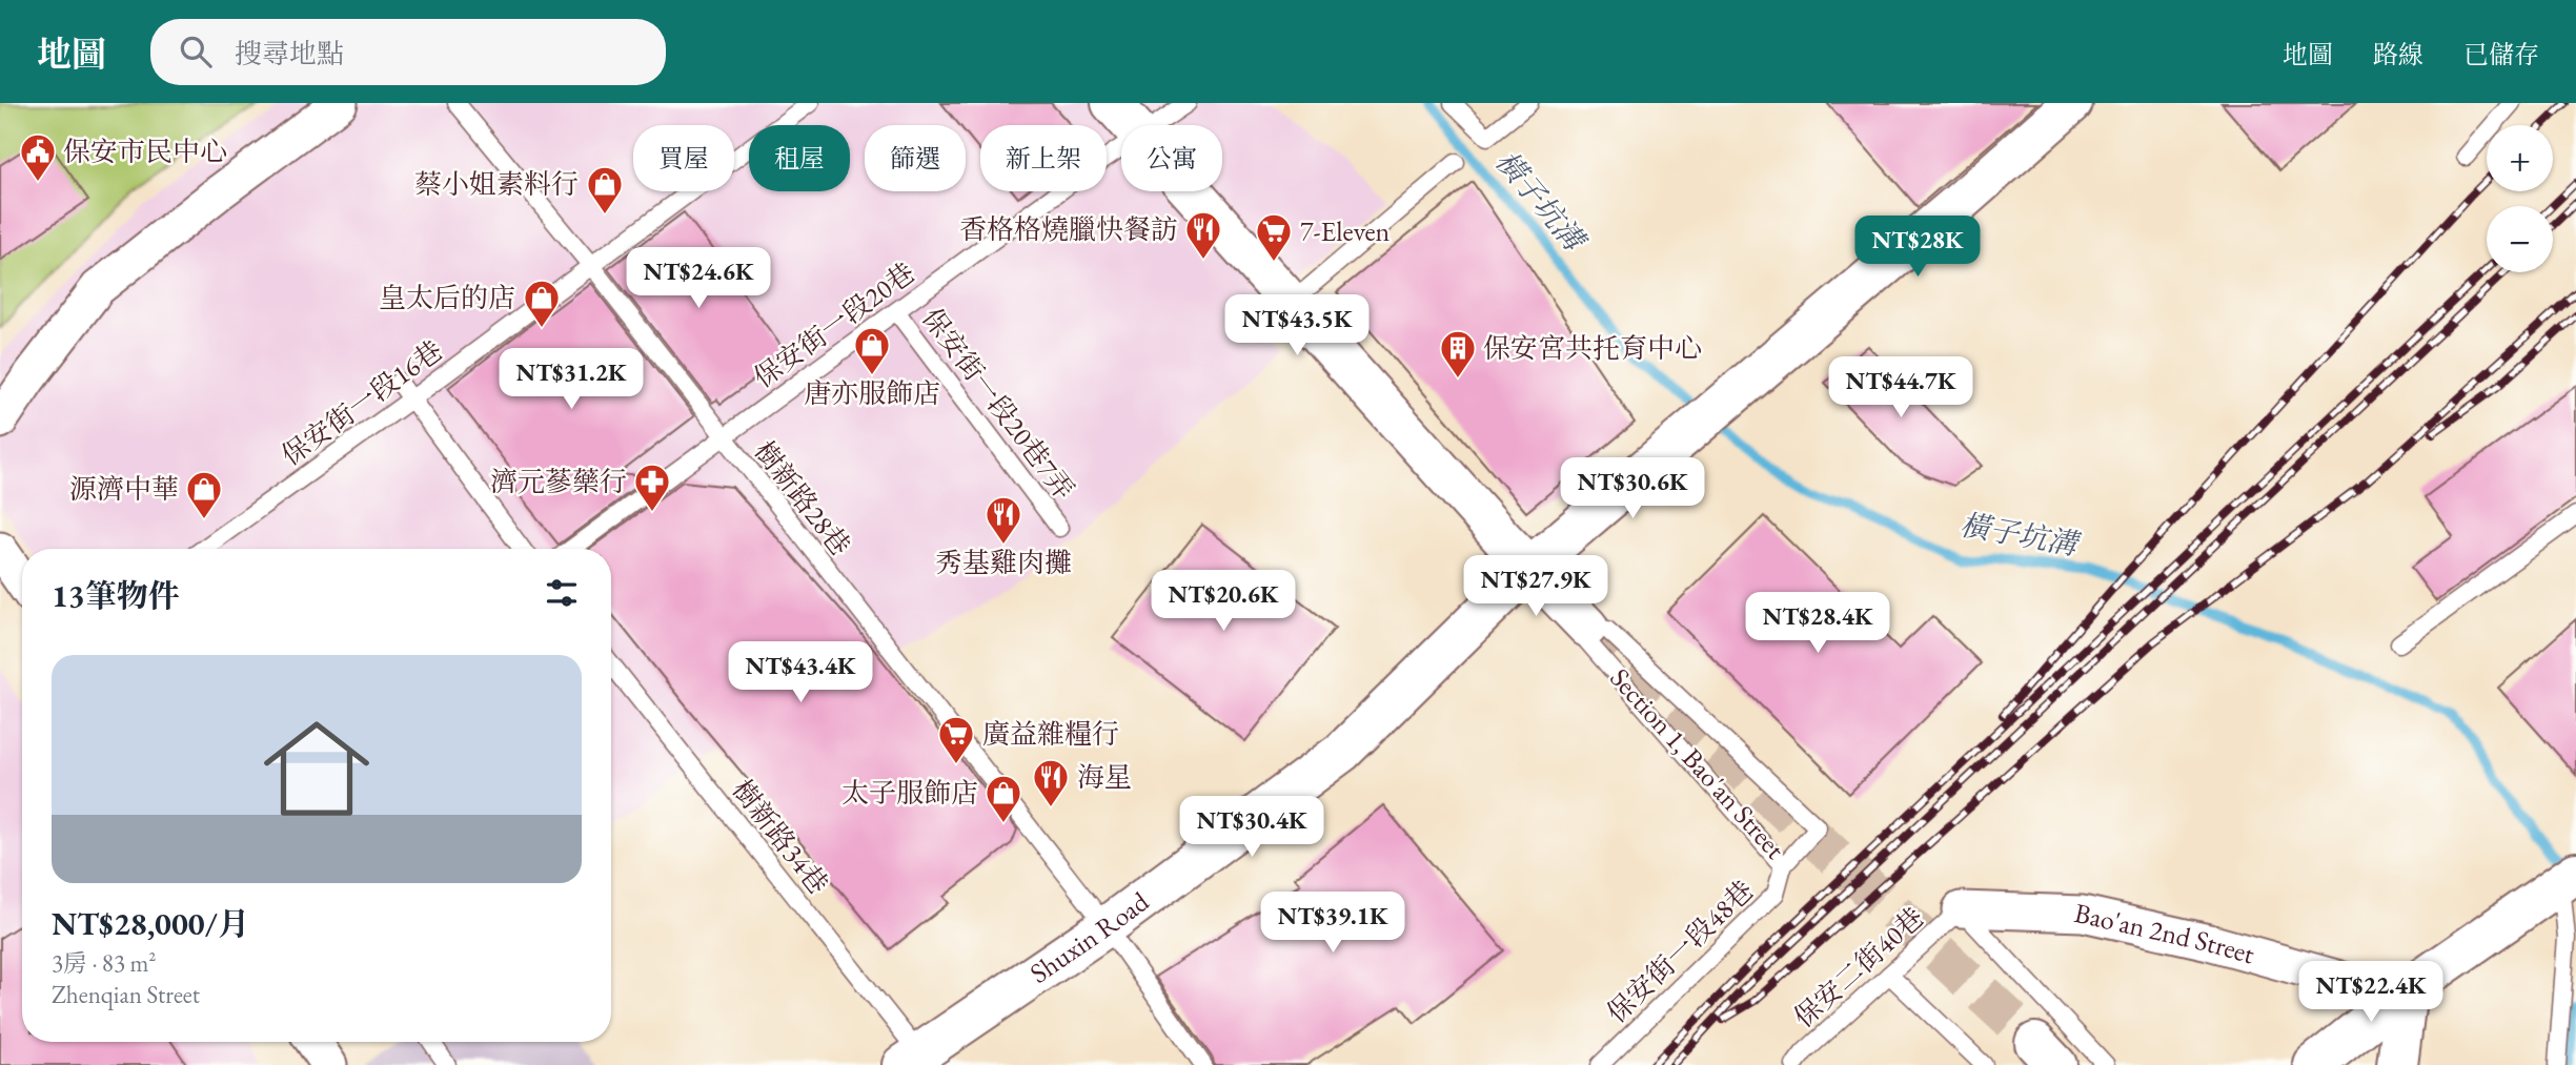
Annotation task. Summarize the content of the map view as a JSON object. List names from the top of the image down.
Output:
{
  "streets": {
    "main road": ["Section 1, Bao'an Street", "Shuxin Road"],
    "street": ["Bao'an 2nd Street"],
    "lane": [
      "保安街一段20巷",
      "保安街一段16巷",
      "保安街一段20巷7弄",
      "樹新路28巷",
      "樹新路34巷",
      "保安街一段48巷",
      "保安二街40巷"
    ]
  },
  "crossings": [
    ["保安街一段20巷", "保安街一段20巷7弄"],
    ["保安街一段20巷", "樹新路28巷"],
    ["保安街一段16巷", "樹新路28巷"],
    ["樹新路28巷", "Shuxin Road"],
    ["Section 1, Bao'an Street", "Shuxin Road"],
    ["Section 1, Bao'an Street", "保安街一段48巷"],
    ["樹新路34巷", "Shuxin Road"],
    ["Bao'an 2nd Street", "保安二街40巷"]
  ],
  "water": ["橫子坑溝"],
  "places": {
    "public building": ["保安市民中心"],
    "shop": [
      "蔡小姐素料行",
      "皇太后的店",
      "唐亦服飾店",
      "源濟中華",
      "太子服飾店"
    ],
    "restaurant": ["香格格燒臘快餐訪", "秀基雞肉攤", "海星"],
    "supermarket": ["7-Eleven", "廣益雜糧行"],
    "building": ["保安宮共托育中心"],
    "pharmacy": ["濟元蔘藥行"]
  },
  "page": {
    "header": "地圖",
    "search": "搜尋地點",
    "nav": ["地圖", "路線", "已儲存"],
    "map_buttons": ["+", "−"],
    "chip": [
      "買屋",
      "租屋",
      "篩選",
      "新上架",
      "公寓"
    ],
    "price": [
      "NT$28K",
      "NT$24.6K",
      "NT$43.5K",
      "NT$31.2K",
      "NT$44.7K",
      "NT$30.6K",
      "NT$27.9K",
      "NT$20.6K",
      "NT$28.4K",
      "NT$43.4K",
      "NT$30.4K",
      "NT$39.1K",
      "NT$22.4K"
    ],
    "heading": "13筆物件",
    "list": [
      {
        "name": "NT$28,000/月",
        "note": "3房 · 83 m² · Zhenqian Street"
      }
    ]
  }
}
